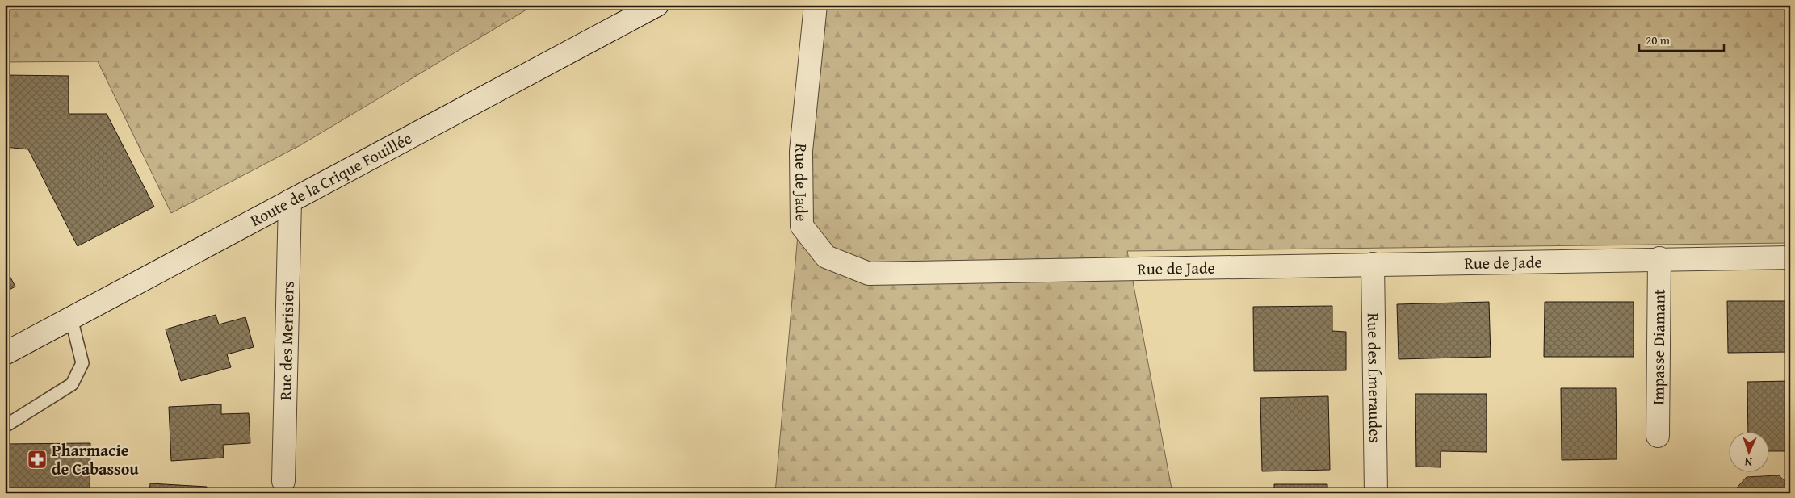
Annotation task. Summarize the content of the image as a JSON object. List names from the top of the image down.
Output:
{
  "streets": {
    "street": [
      "Route de la Crique Fouillée",
      "Rue de Jade",
      "Rue des Merisiers",
      "Impasse Diamant",
      "Rue des Émeraudes"
    ]
  },
  "crossings": [
    ["Route de la Crique Fouillée", "Rue des Merisiers"],
    ["Rue de Jade", "Impasse Diamant"],
    ["Rue de Jade", "Rue des Émeraudes"]
  ],
  "places": {
    "pharmacy": ["Pharmacie de Cabassou"]
  },
  "scale_bar": "20 m",
  "north": "bottom"
}
